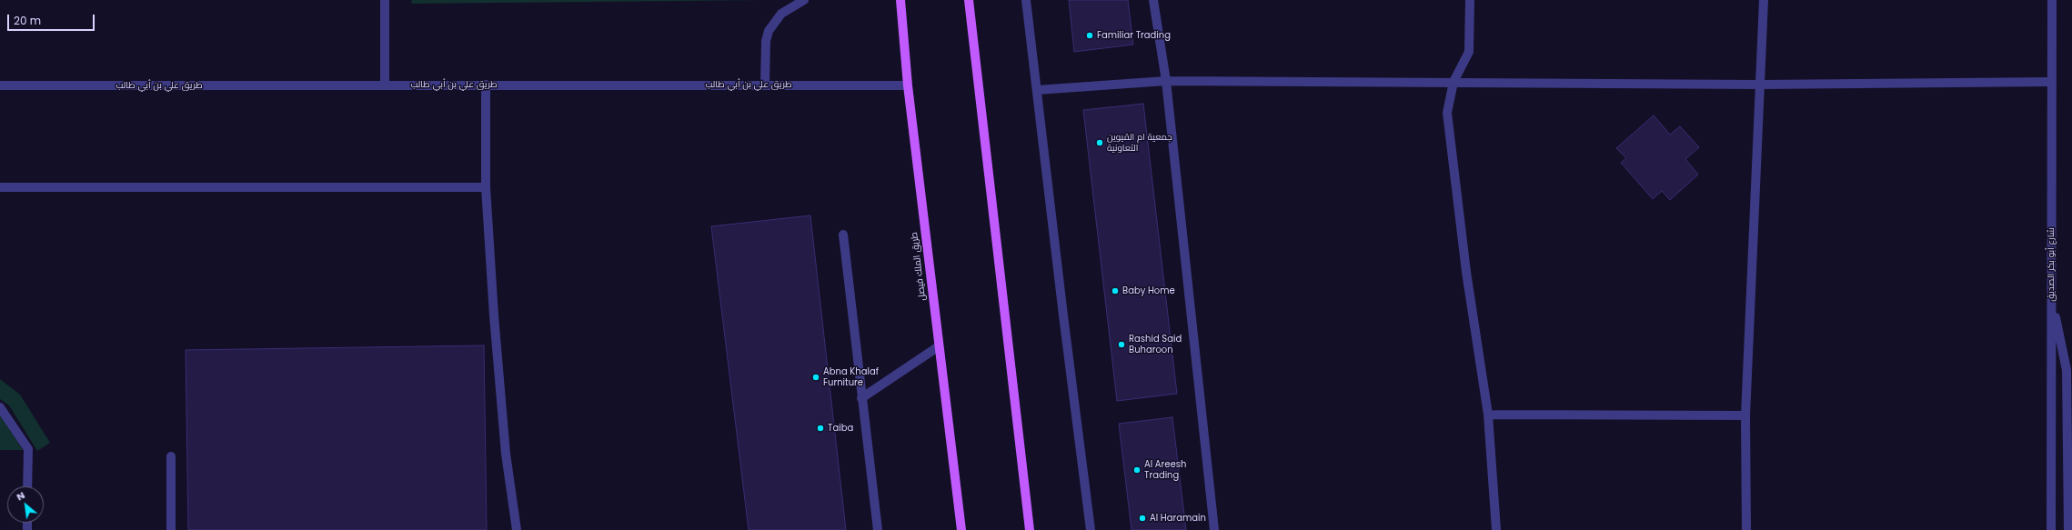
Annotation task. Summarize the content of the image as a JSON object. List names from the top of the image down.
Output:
{
  "streets": {
    "main road": ["طريق الملك فيصل"],
    "street": ["طريق علي بن أبي طالب", "شارع أبو بكر الصديق"]
  },
  "crossings": [
    ["طريق علي بن أبي طالب", "طريق الملك فيصل"]
  ],
  "places": [
    "Familiar Trading",
    "جمعية ام القيوين التعاونية",
    "Baby Home",
    "Rashid Said Buharoon",
    "Abna Khalaf Furniture",
    "Taiba",
    "Al Areesh Trading",
    "Al Haramain"
  ],
  "scale_bar": "20 m",
  "north": "top left"
}
